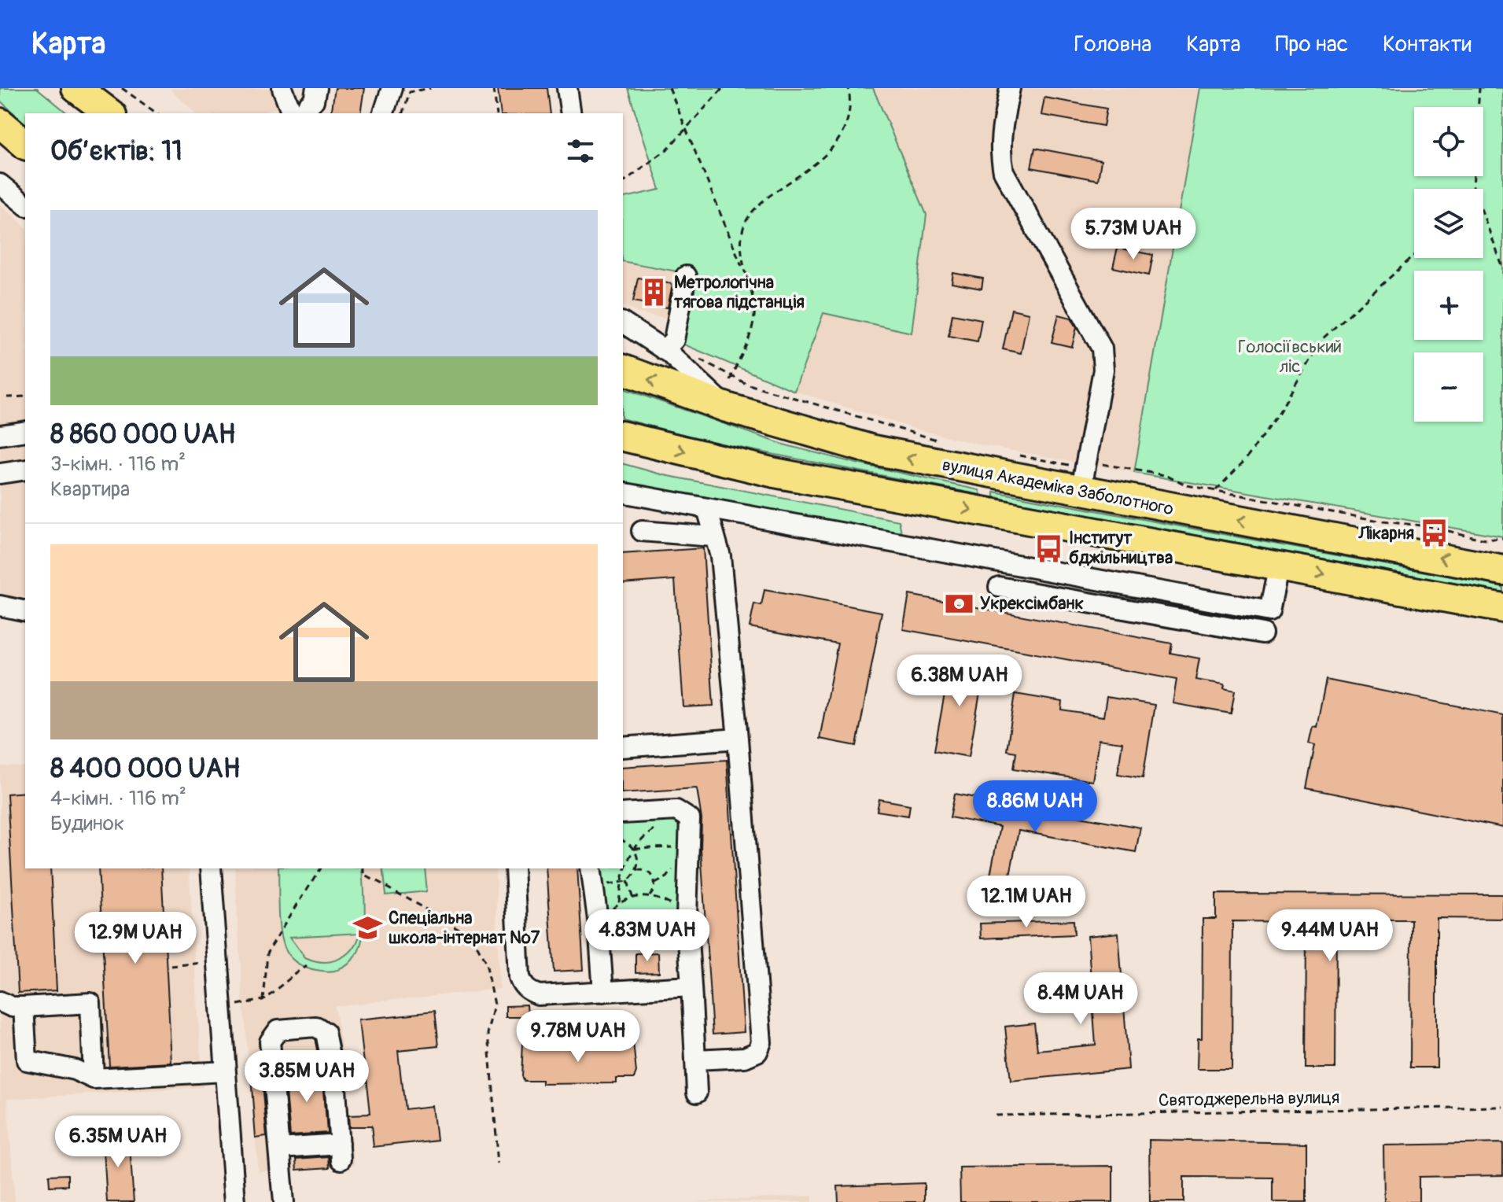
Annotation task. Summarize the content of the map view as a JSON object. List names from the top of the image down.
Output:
{
  "streets": {
    "highway": ["вулиця Академіка Заболотного"],
    "path": ["Святоджерельна вулиця"]
  },
  "parks": ["Голосіївський ліс"],
  "places": {
    "building": ["Метрологічна тягова підстанція"],
    "bus stop": ["Лікарня", "Інститут бджільництва"],
    "bank": ["Укрексімбанк"],
    "school or university": ["Спеціальна школа-інтернат №7"]
  },
  "page": {
    "header": "Карта",
    "nav": [
      "Головна",
      "Карта",
      "Про нас",
      "Контакти"
    ],
    "map_buttons": ["+", "−"],
    "heading": "Об’єктів: 11",
    "list": [
      {
        "name": "8 860 000 UAH",
        "note": "3-кімн. · 116 m² · Квартира"
      },
      {
        "name": "8 400 000 UAH",
        "note": "4-кімн. · 116 m² · Будинок"
      }
    ],
    "price": [
      "5.73M UAH",
      "6.38M UAH",
      "8.86M UAH",
      "12.1M UAH",
      "4.83M UAH",
      "9.44M UAH",
      "12.9M UAH",
      "8.4M UAH",
      "9.78M UAH",
      "3.85M UAH",
      "6.35M UAH"
    ]
  }
}
